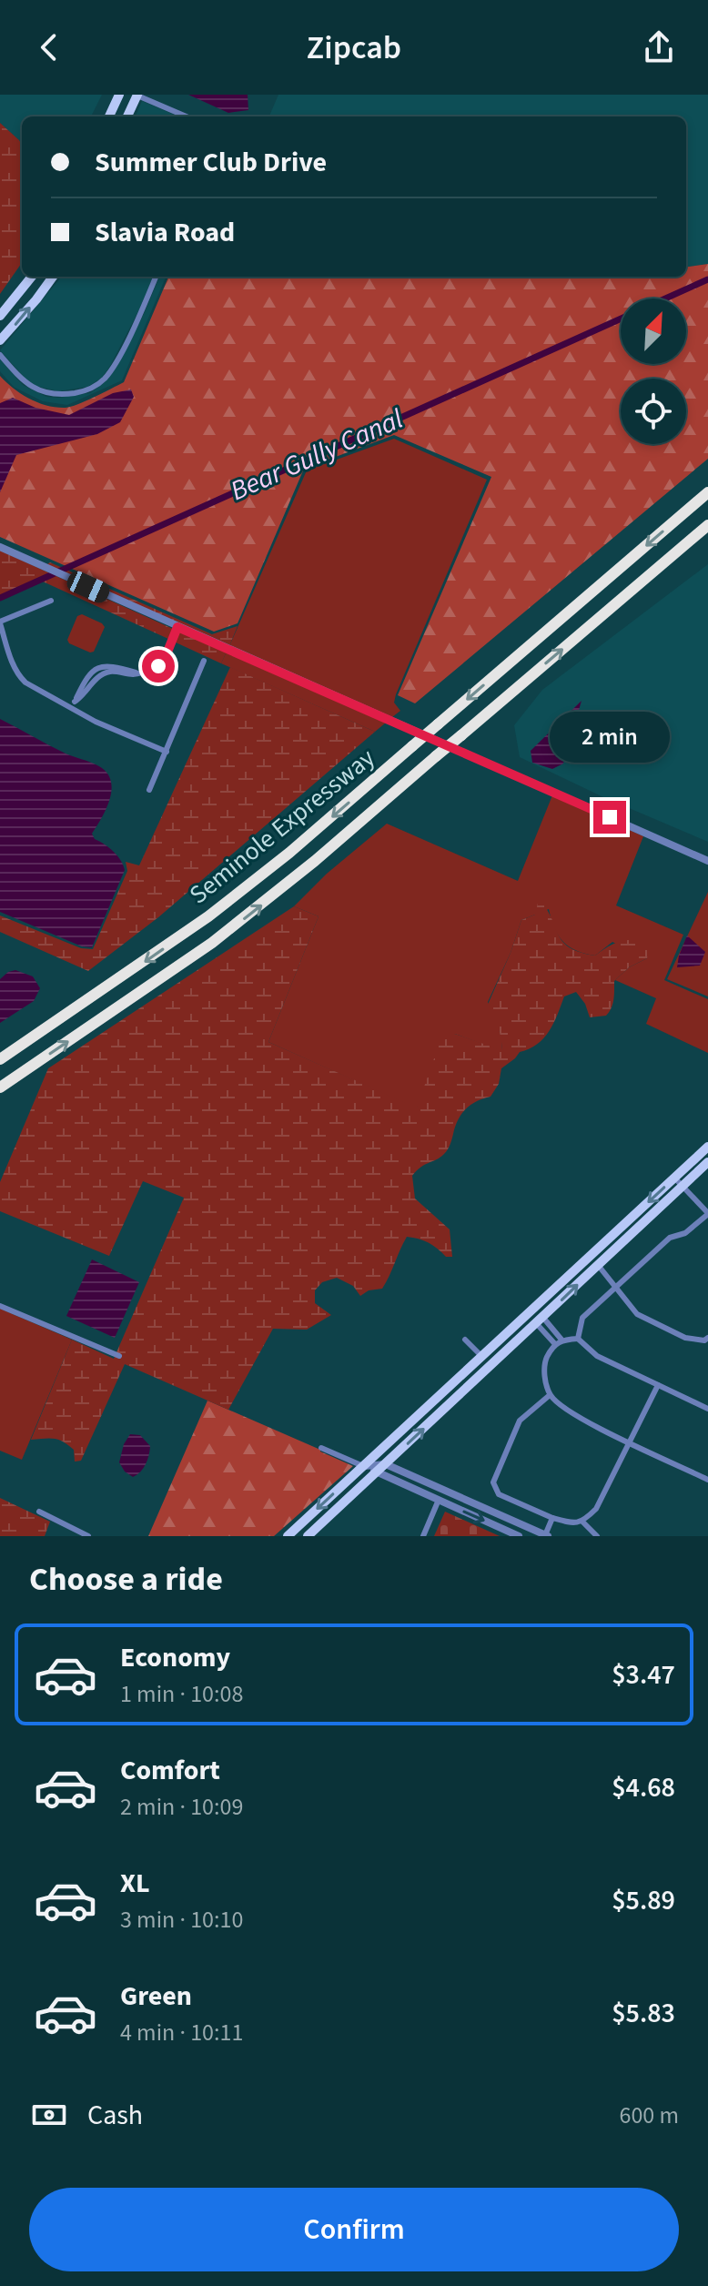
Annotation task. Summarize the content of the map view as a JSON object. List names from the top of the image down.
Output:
{
  "streets": {
    "highway": ["Seminole Expressway"]
  },
  "water": ["Bear Gully Canal"],
  "north": "top right",
  "page": {
    "header": "Zipcab",
    "banner": ["Summer Club Drive", "Slavia Road"],
    "bubble": "2 min",
    "heading": "Choose a ride",
    "list": [
      {
        "name": "Economy",
        "note": "1 min · 10:08",
        "value": "$3.47"
      },
      {
        "name": "Comfort",
        "note": "2 min · 10:09",
        "value": "$4.68"
      },
      {
        "name": "XL",
        "note": "3 min · 10:10",
        "value": "$5.89"
      },
      {
        "name": "Green",
        "note": "4 min · 10:11",
        "value": "$5.83"
      }
    ],
    "pay": ["Cash", "600 m"],
    "buttons": "Confirm"
  }
}
